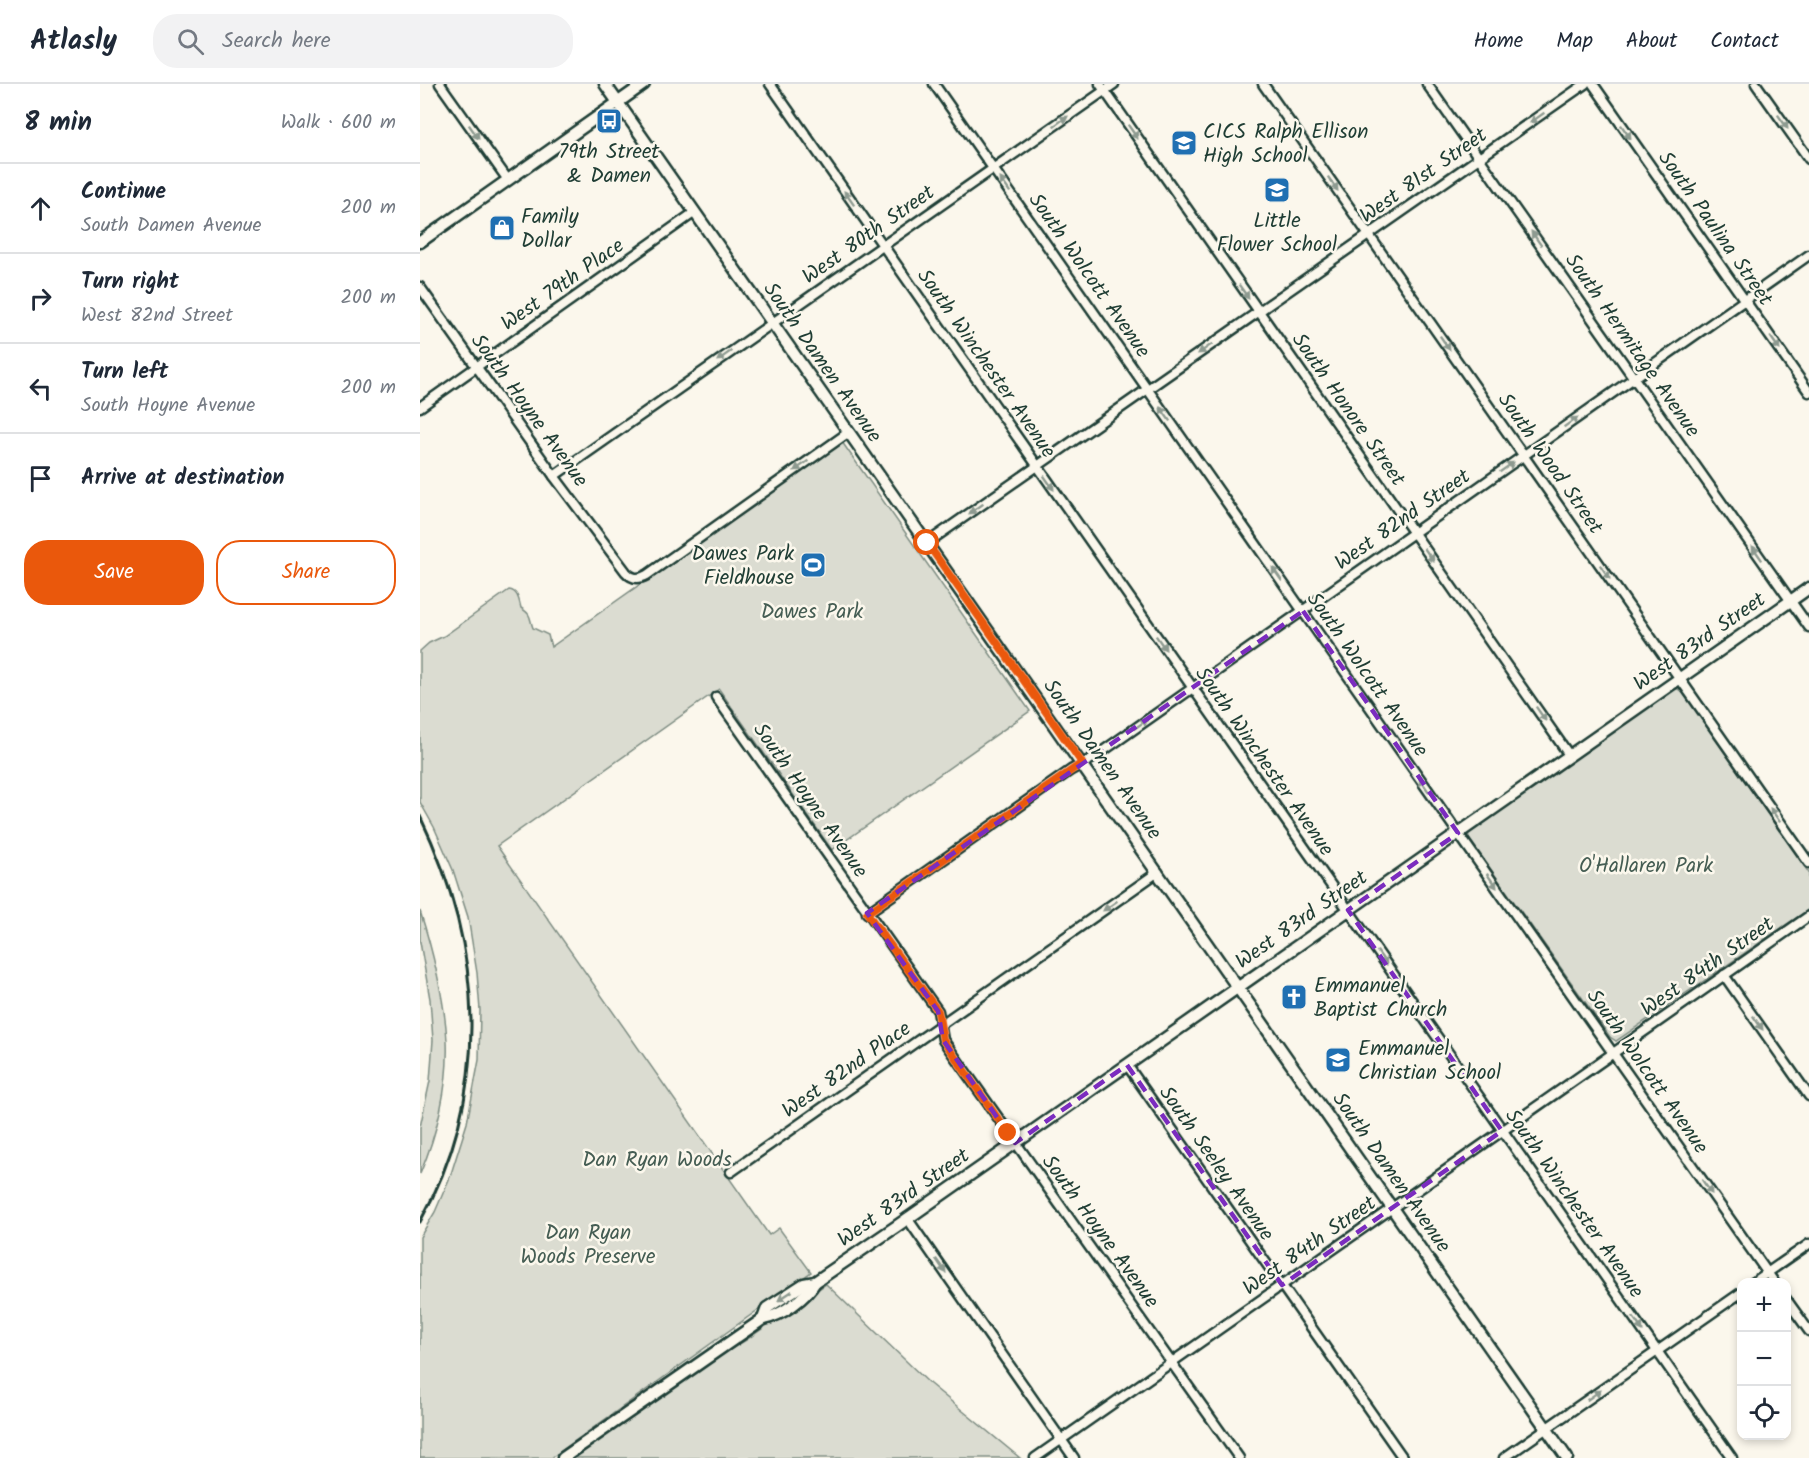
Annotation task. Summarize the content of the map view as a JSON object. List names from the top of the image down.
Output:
{
  "streets": {
    "street": [
      "West 81st Street",
      "South Paulina Street",
      "West 80th Street",
      "South Wolcott Avenue",
      "West 79th Place",
      "South Hermitage Avenue",
      "South Damen Avenue",
      "South Winchester Avenue",
      "South Honore Street",
      "South Hoyne Avenue",
      "South Wood Street",
      "West 82nd Street",
      "West 83rd Street",
      "West 84th Street",
      "West 82nd Place",
      "South Seeley Avenue"
    ]
  },
  "crossings": [
    ["West 81st Street", "South Wolcott Avenue"],
    ["West 81st Street", "South Hermitage Avenue"],
    ["West 81st Street", "South Damen Avenue"],
    ["West 81st Street", "South Winchester Avenue"],
    ["West 81st Street", "South Honore Street"],
    ["West 81st Street", "South Wood Street"],
    ["South Paulina Street", "West 82nd Street"],
    ["West 80th Street", "South Wolcott Avenue"],
    ["West 80th Street", "South Damen Avenue"],
    ["West 80th Street", "South Winchester Avenue"],
    ["West 80th Street", "South Honore Street"],
    ["West 80th Street", "South Hoyne Avenue"],
    ["South Wolcott Avenue", "West 82nd Street"],
    ["South Wolcott Avenue", "West 83rd Street"],
    ["South Wolcott Avenue", "West 84th Street"],
    ["West 79th Place", "South Damen Avenue"],
    ["West 79th Place", "South Hoyne Avenue"],
    ["South Hermitage Avenue", "West 82nd Street"],
    ["South Hermitage Avenue", "West 83rd Street"],
    ["South Damen Avenue", "South Hoyne Avenue"],
    ["South Damen Avenue", "West 82nd Street"],
    ["South Damen Avenue", "West 83rd Street"],
    ["South Damen Avenue", "West 84th Street"],
    ["South Damen Avenue", "West 82nd Place"],
    ["South Winchester Avenue", "West 82nd Street"],
    ["South Winchester Avenue", "West 83rd Street"],
    ["South Winchester Avenue", "West 84th Street"],
    ["South Honore Street", "West 82nd Street"],
    ["South Honore Street", "West 83rd Street"],
    ["South Hoyne Avenue", "West 82nd Street"],
    ["South Hoyne Avenue", "West 83rd Street"],
    ["South Hoyne Avenue", "West 84th Street"],
    ["South Hoyne Avenue", "West 82nd Place"],
    ["South Wood Street", "West 82nd Street"],
    ["South Wood Street", "West 83rd Street"],
    ["West 83rd Street", "South Seeley Avenue"],
    ["West 84th Street", "South Seeley Avenue"]
  ],
  "one_way": [
    "West 81st Street",
    "South Paulina Street",
    "South Hermitage Avenue",
    "South Honore Street",
    "West 82nd Street",
    "West 82nd Place"
  ],
  "parks": [
    "Dawes Park",
    "O'Hallaren Park",
    "Dan Ryan Woods",
    "Dan Ryan Woods Preserve"
  ],
  "places": {
    "bus stop": ["79th Street & Damen"],
    "school or university": ["CICS Ralph Ellison High School", "Little Flower School", "Emmanuel Christian School"],
    "shop": ["Family Dollar"],
    "sports": ["Dawes Park Fieldhouse"],
    "church": ["Emmanuel Baptist Church"]
  },
  "page": {
    "header": "Atlasly",
    "search": "Search here",
    "nav": [
      "Home",
      "Map",
      "About",
      "Contact"
    ],
    "heading": ["8 min", "Walk · 600 m"],
    "list": [
      ["Continue", "South Damen Avenue", "200 m"],
      ["Turn right", "West 82nd Street", "200 m"],
      ["Turn left", "South Hoyne Avenue", "200 m"],
      "Arrive at destination"
    ],
    "buttons": ["Save", "Share"],
    "map_buttons": ["+", "−"]
  }
}
